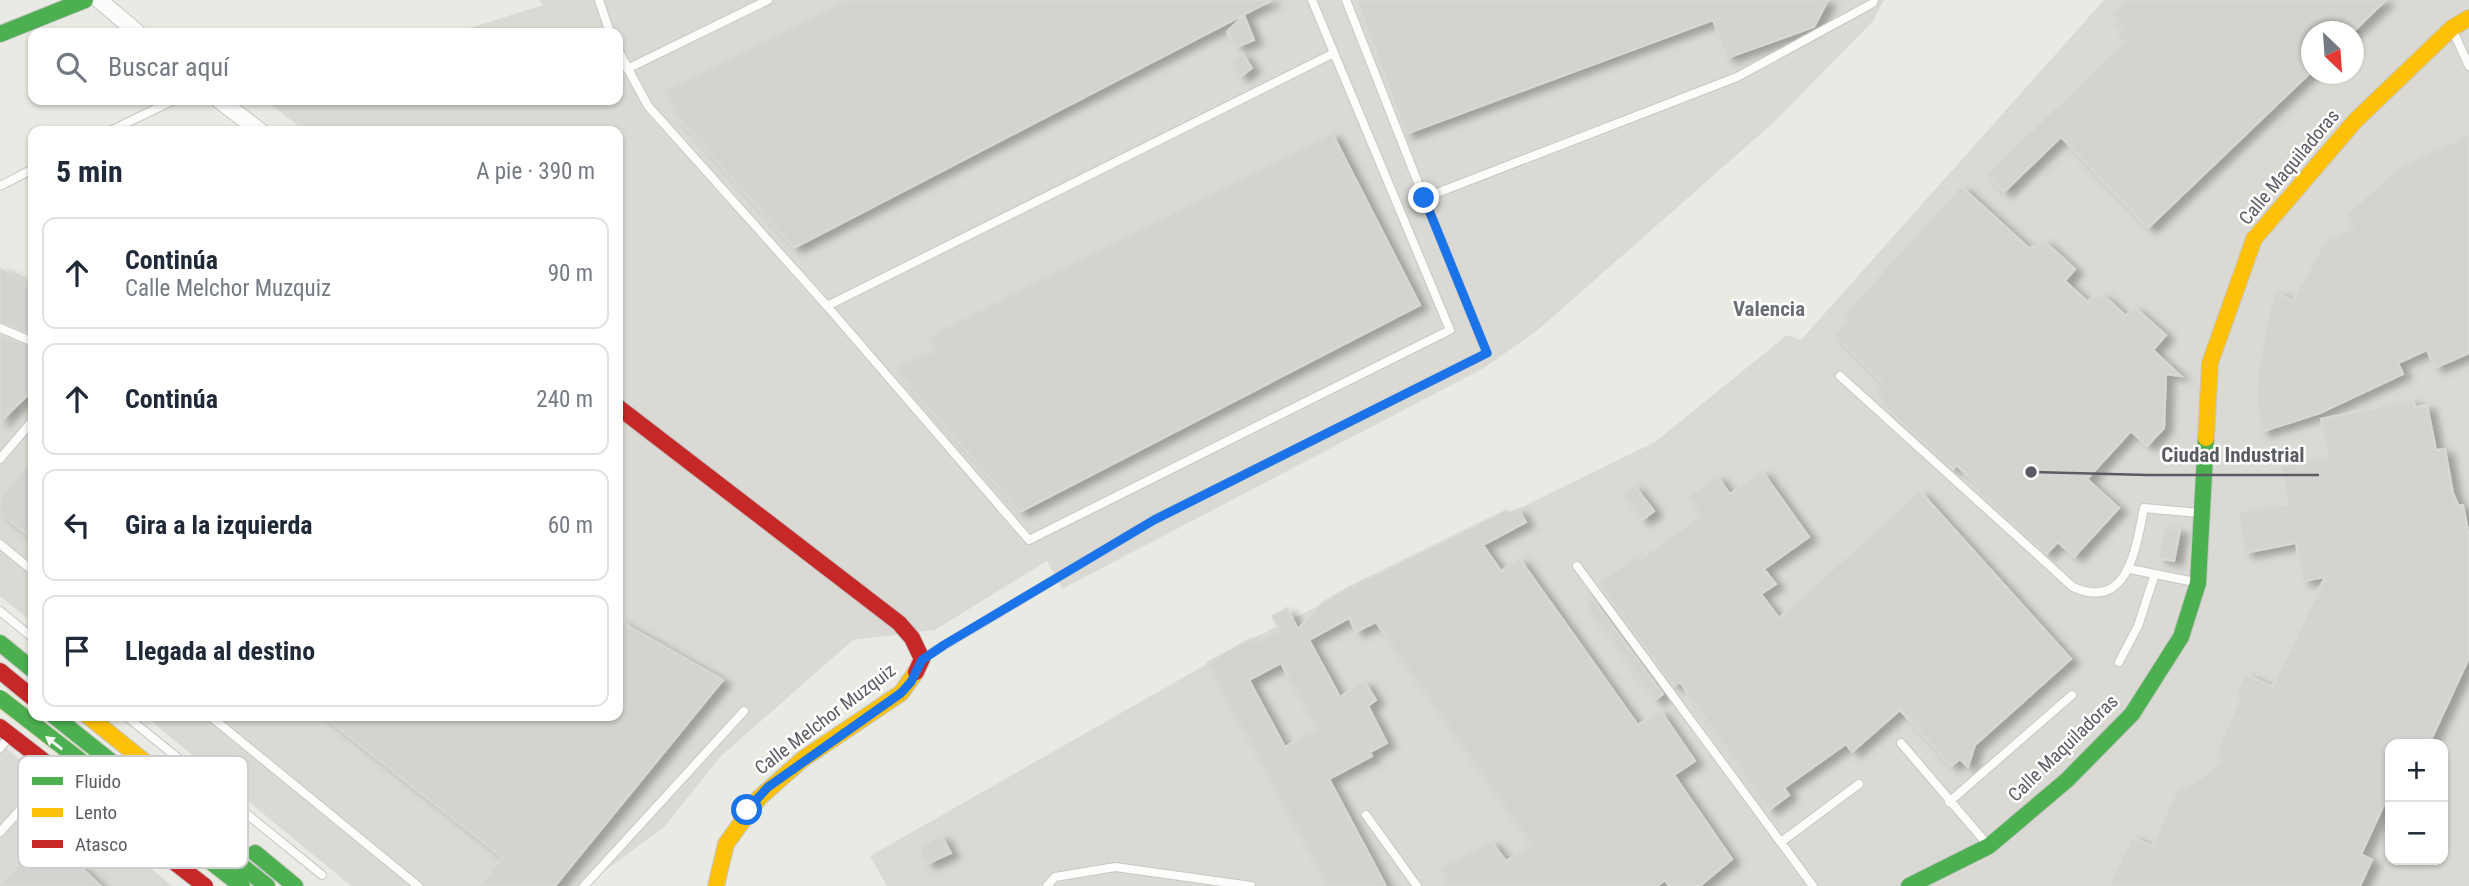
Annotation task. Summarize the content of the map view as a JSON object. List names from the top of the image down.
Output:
{
  "streets": {
    "main road": ["Calle Maquiladoras", "Calle Melchor Muzquiz"]
  },
  "districts": ["Valencia"],
  "places": ["Ciudad Industrial"],
  "legend": ["Fluido", "Lento", "Atasco"],
  "north": "bottom right",
  "page": {
    "search": "Buscar aquí",
    "heading": ["5 min", "A pie · 390 m"],
    "list": [
      ["Continúa", "Calle Melchor Muzquiz", "90 m"],
      ["Continúa", "240 m"],
      ["Gira a la izquierda", "60 m"],
      "Llegada al destino"
    ],
    "map_buttons": ["+", "−"]
  }
}
